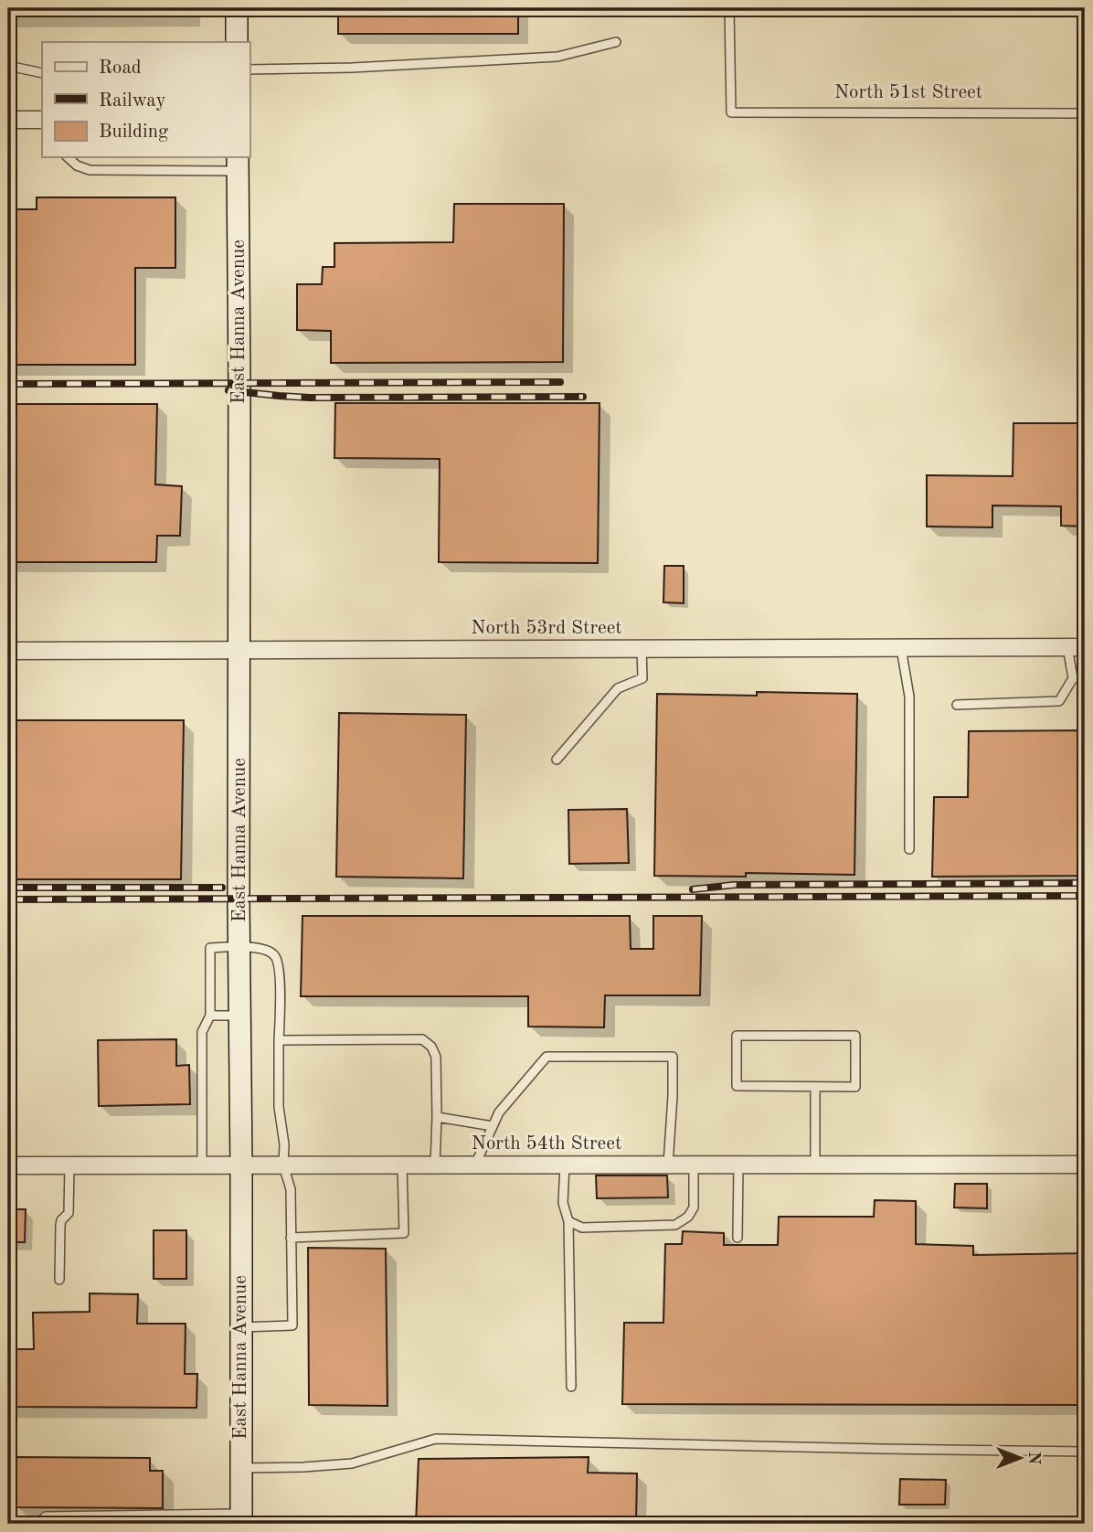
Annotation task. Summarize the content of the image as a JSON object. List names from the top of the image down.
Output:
{
  "streets": {
    "street": ["East Hanna Avenue", "North 53rd Street", "North 54th Street"],
    "lane": ["North 51st Street"]
  },
  "crossings": [
    ["East Hanna Avenue", "North 53rd Street"],
    ["East Hanna Avenue", "North 54th Street"]
  ],
  "legend": ["Road", "Railway", "Building"],
  "north": "right"
}
